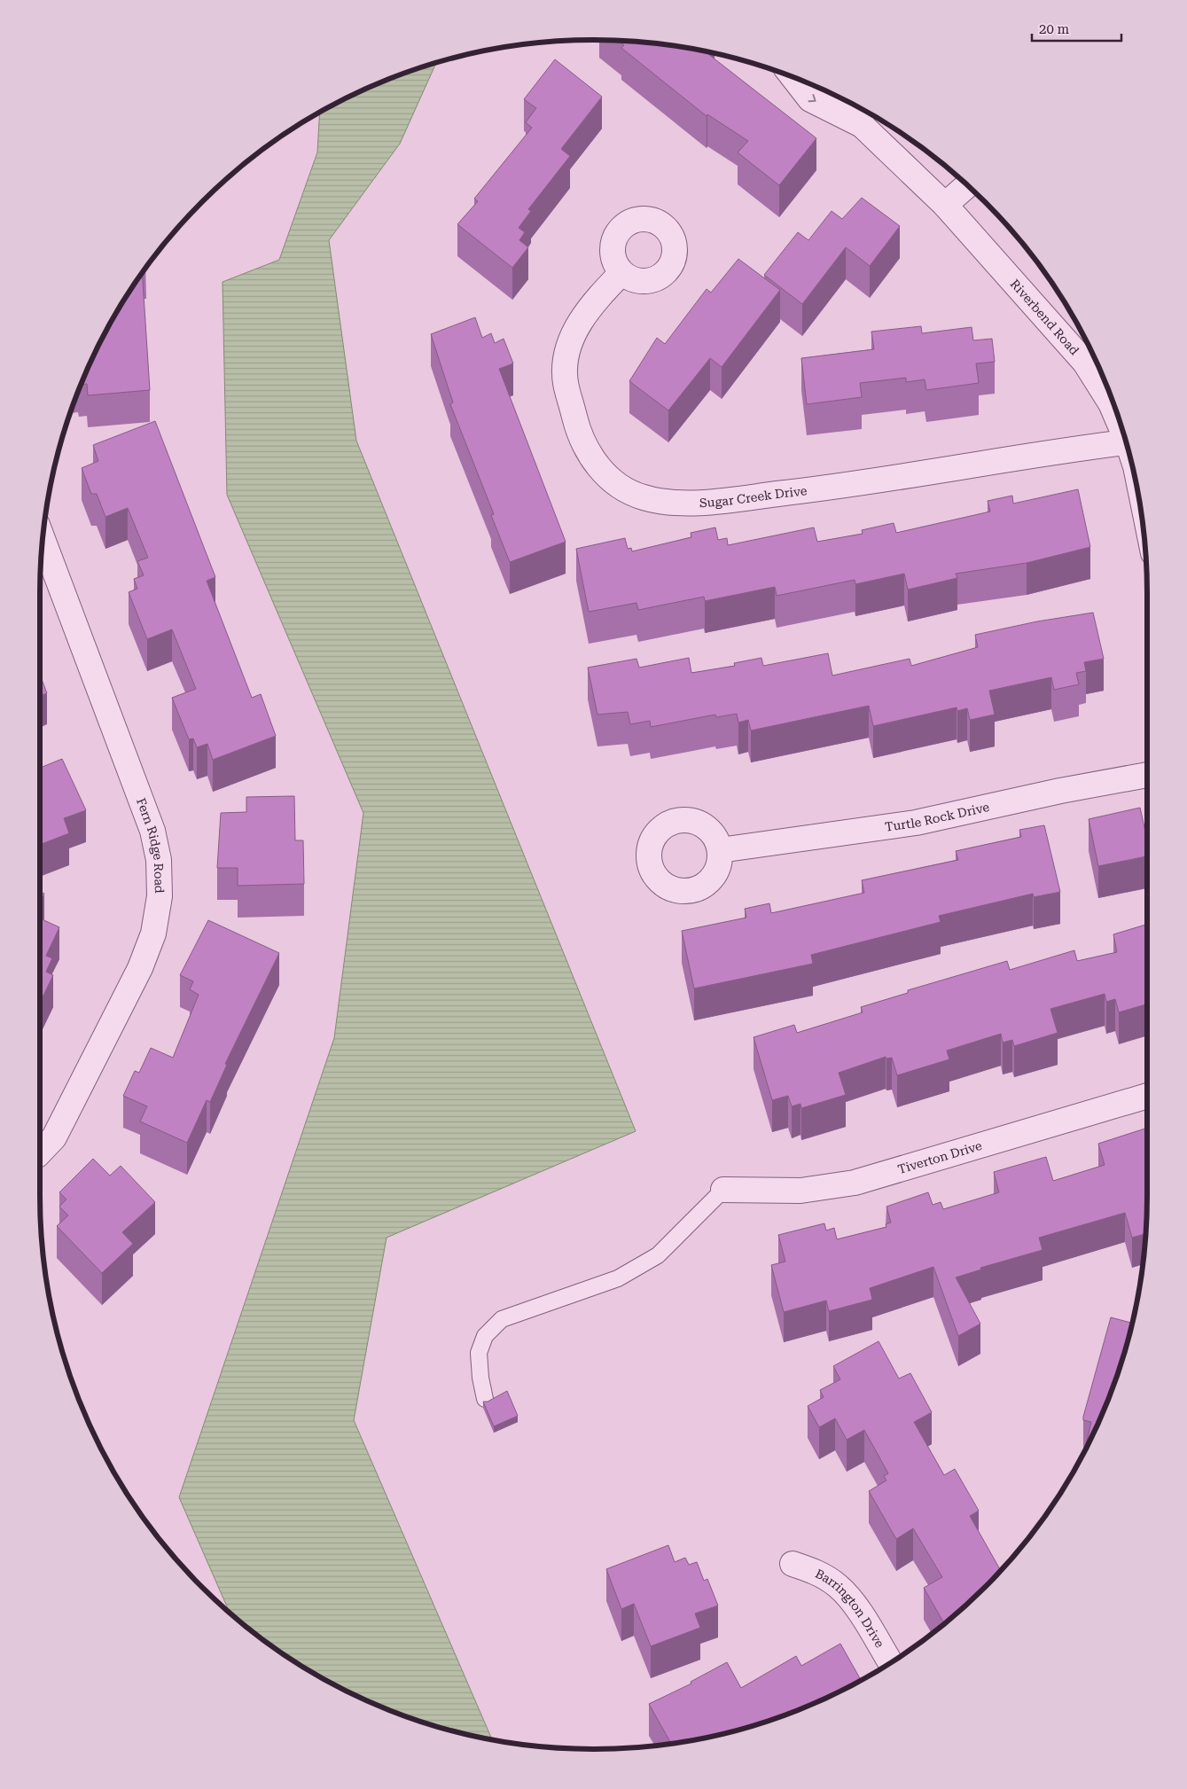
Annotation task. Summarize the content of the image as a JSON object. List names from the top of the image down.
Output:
{
  "streets": {
    "street": [
      "Riverbend Road",
      "Sugar Creek Drive",
      "Turtle Rock Drive",
      "Fern Ridge Road",
      "Tiverton Drive",
      "Barrington Drive"
    ]
  },
  "scale_bar": "20 m"
}
